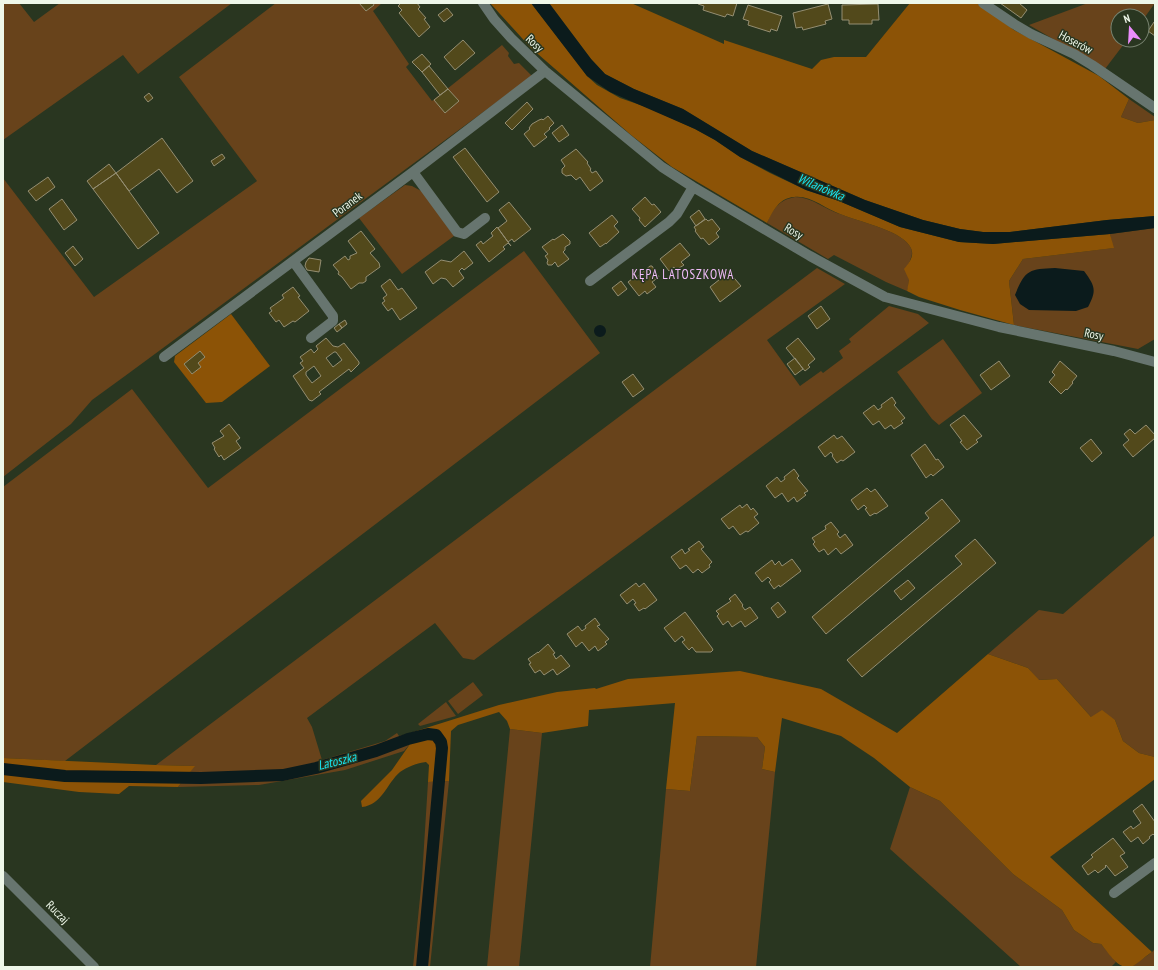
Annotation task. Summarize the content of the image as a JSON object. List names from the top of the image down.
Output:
{
  "streets": {
    "street": [
      "Hoserów",
      "Rosy",
      "Poranek",
      "Ruczaj"
    ]
  },
  "crossings": [
    ["Rosy", "Poranek"]
  ],
  "districts": ["KĘPA LATOSZKOWA"],
  "water": ["Wilanówka", "Latoszka"],
  "north": "top"
}
